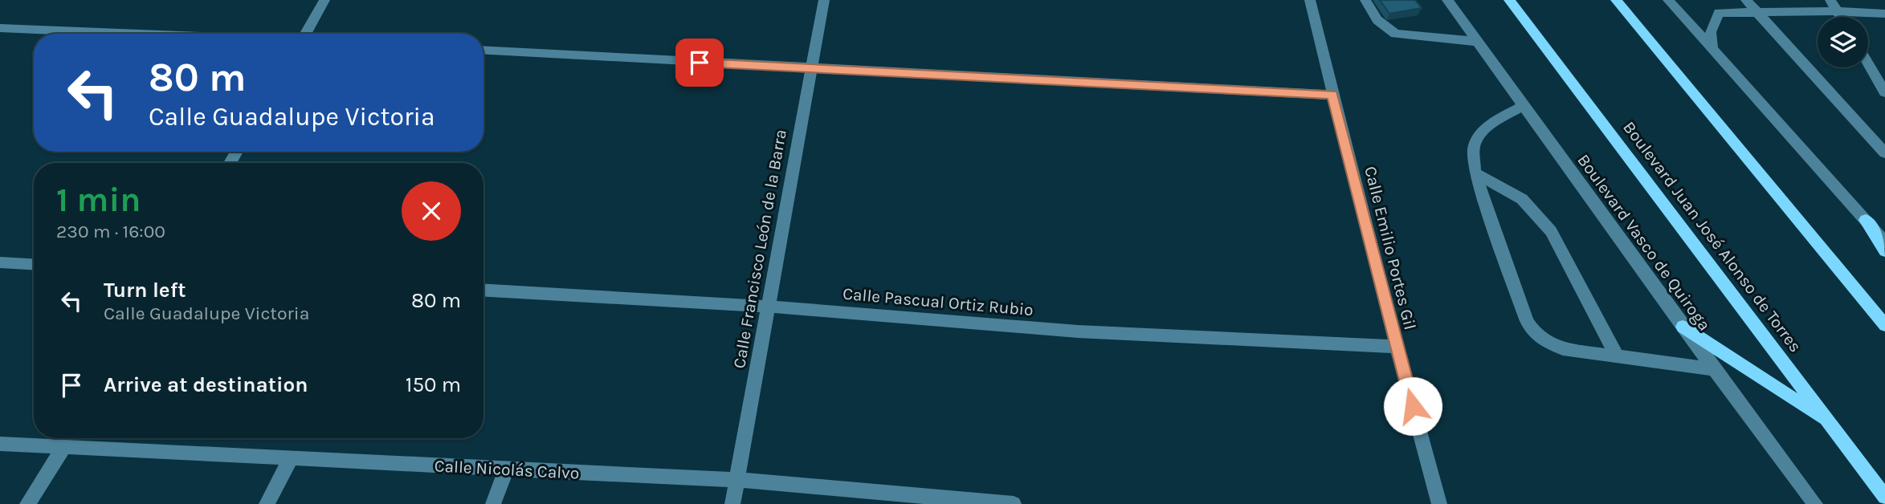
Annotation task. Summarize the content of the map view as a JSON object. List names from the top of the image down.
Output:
{
  "streets": {
    "main road": ["Boulevard Juan José Alonso de Torres"],
    "street": [
      "Boulevard Vasco de Quiroga",
      "Calle Emilio Portes Gil",
      "Calle Francisco León de la Barra",
      "Calle Pascual Ortiz Rubio",
      "Calle Nicolás Calvo"
    ]
  },
  "crossings": [
    ["Calle Emilio Portes Gil", "Calle Pascual Ortiz Rubio"],
    ["Calle Francisco León de la Barra", "Calle Pascual Ortiz Rubio"],
    ["Calle Francisco León de la Barra", "Calle Nicolás Calvo"]
  ],
  "page": {
    "turn": ["80 m", "Calle Guadalupe Victoria"],
    "heading": ["1 min", "230 m · 16:00"],
    "list": [
      {
        "name": "Turn left",
        "note": "Calle Guadalupe Victoria",
        "value": "80 m"
      },
      {
        "name": "Arrive at destination",
        "value": "150 m"
      }
    ]
  }
}
